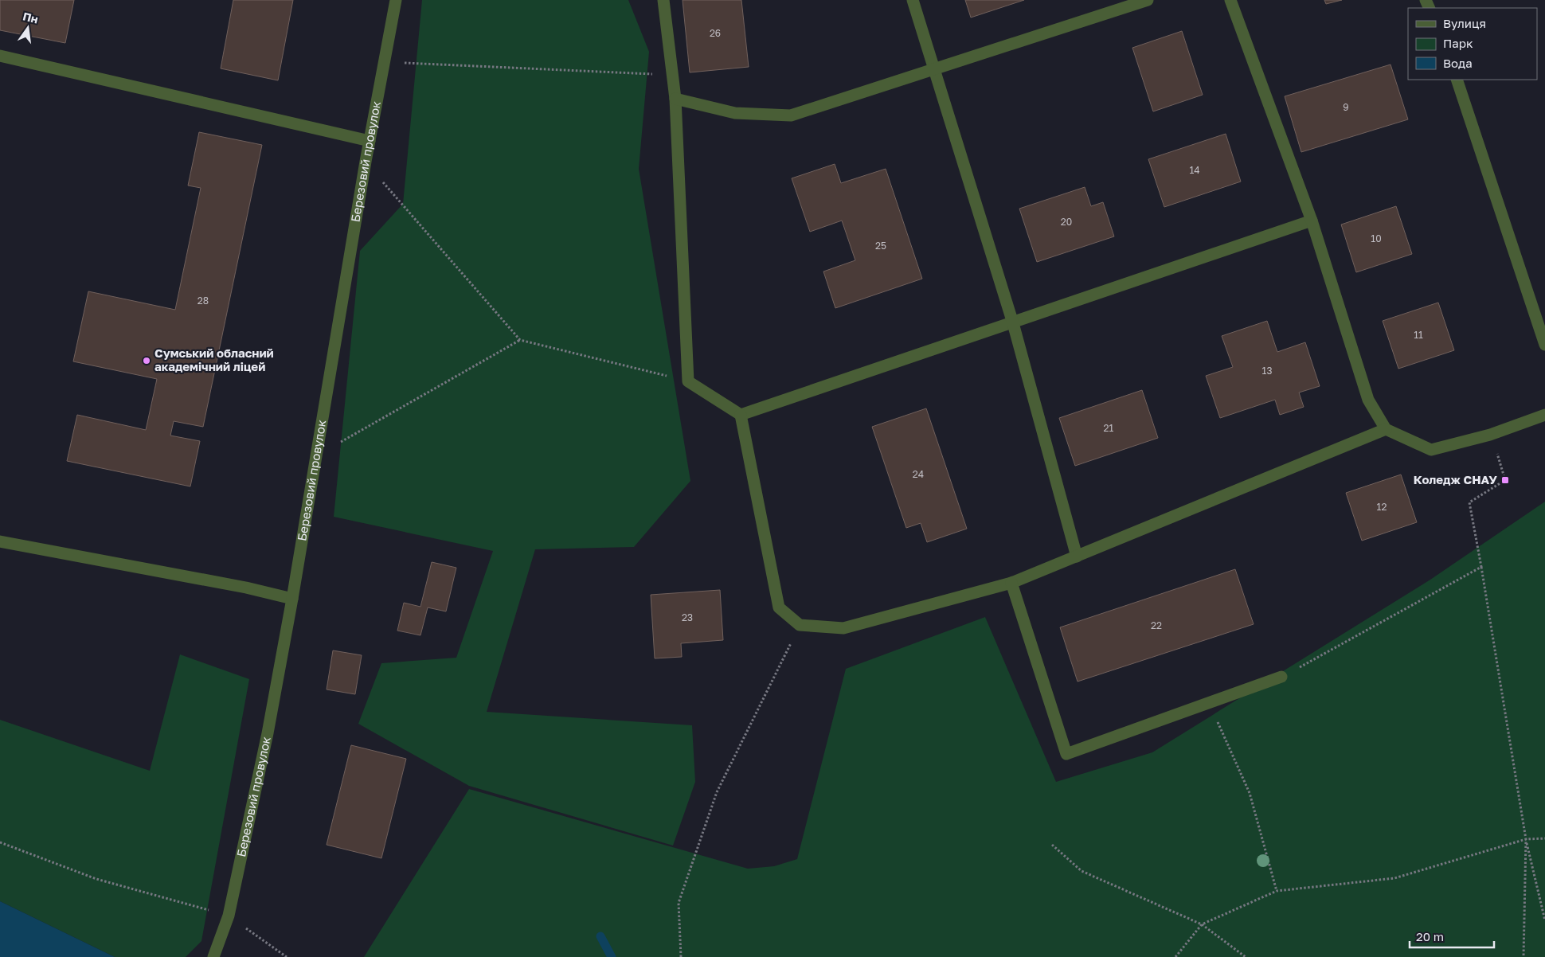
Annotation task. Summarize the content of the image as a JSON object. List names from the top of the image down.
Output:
{
  "streets": {
    "street": ["Березовий провулок"]
  },
  "places": {
    "other": ["Сумський обласний академічний ліцей"],
    "transit": ["Коледж СНАУ"]
  },
  "house_numbers": [
    "26",
    "9",
    "14",
    "20",
    "10",
    "25",
    "28",
    "11",
    "13",
    "21",
    "24",
    "12",
    "23",
    "22"
  ],
  "legend": ["Вулиця", "Парк", "Вода"],
  "scale_bar": "20 m",
  "north": "top"
}
